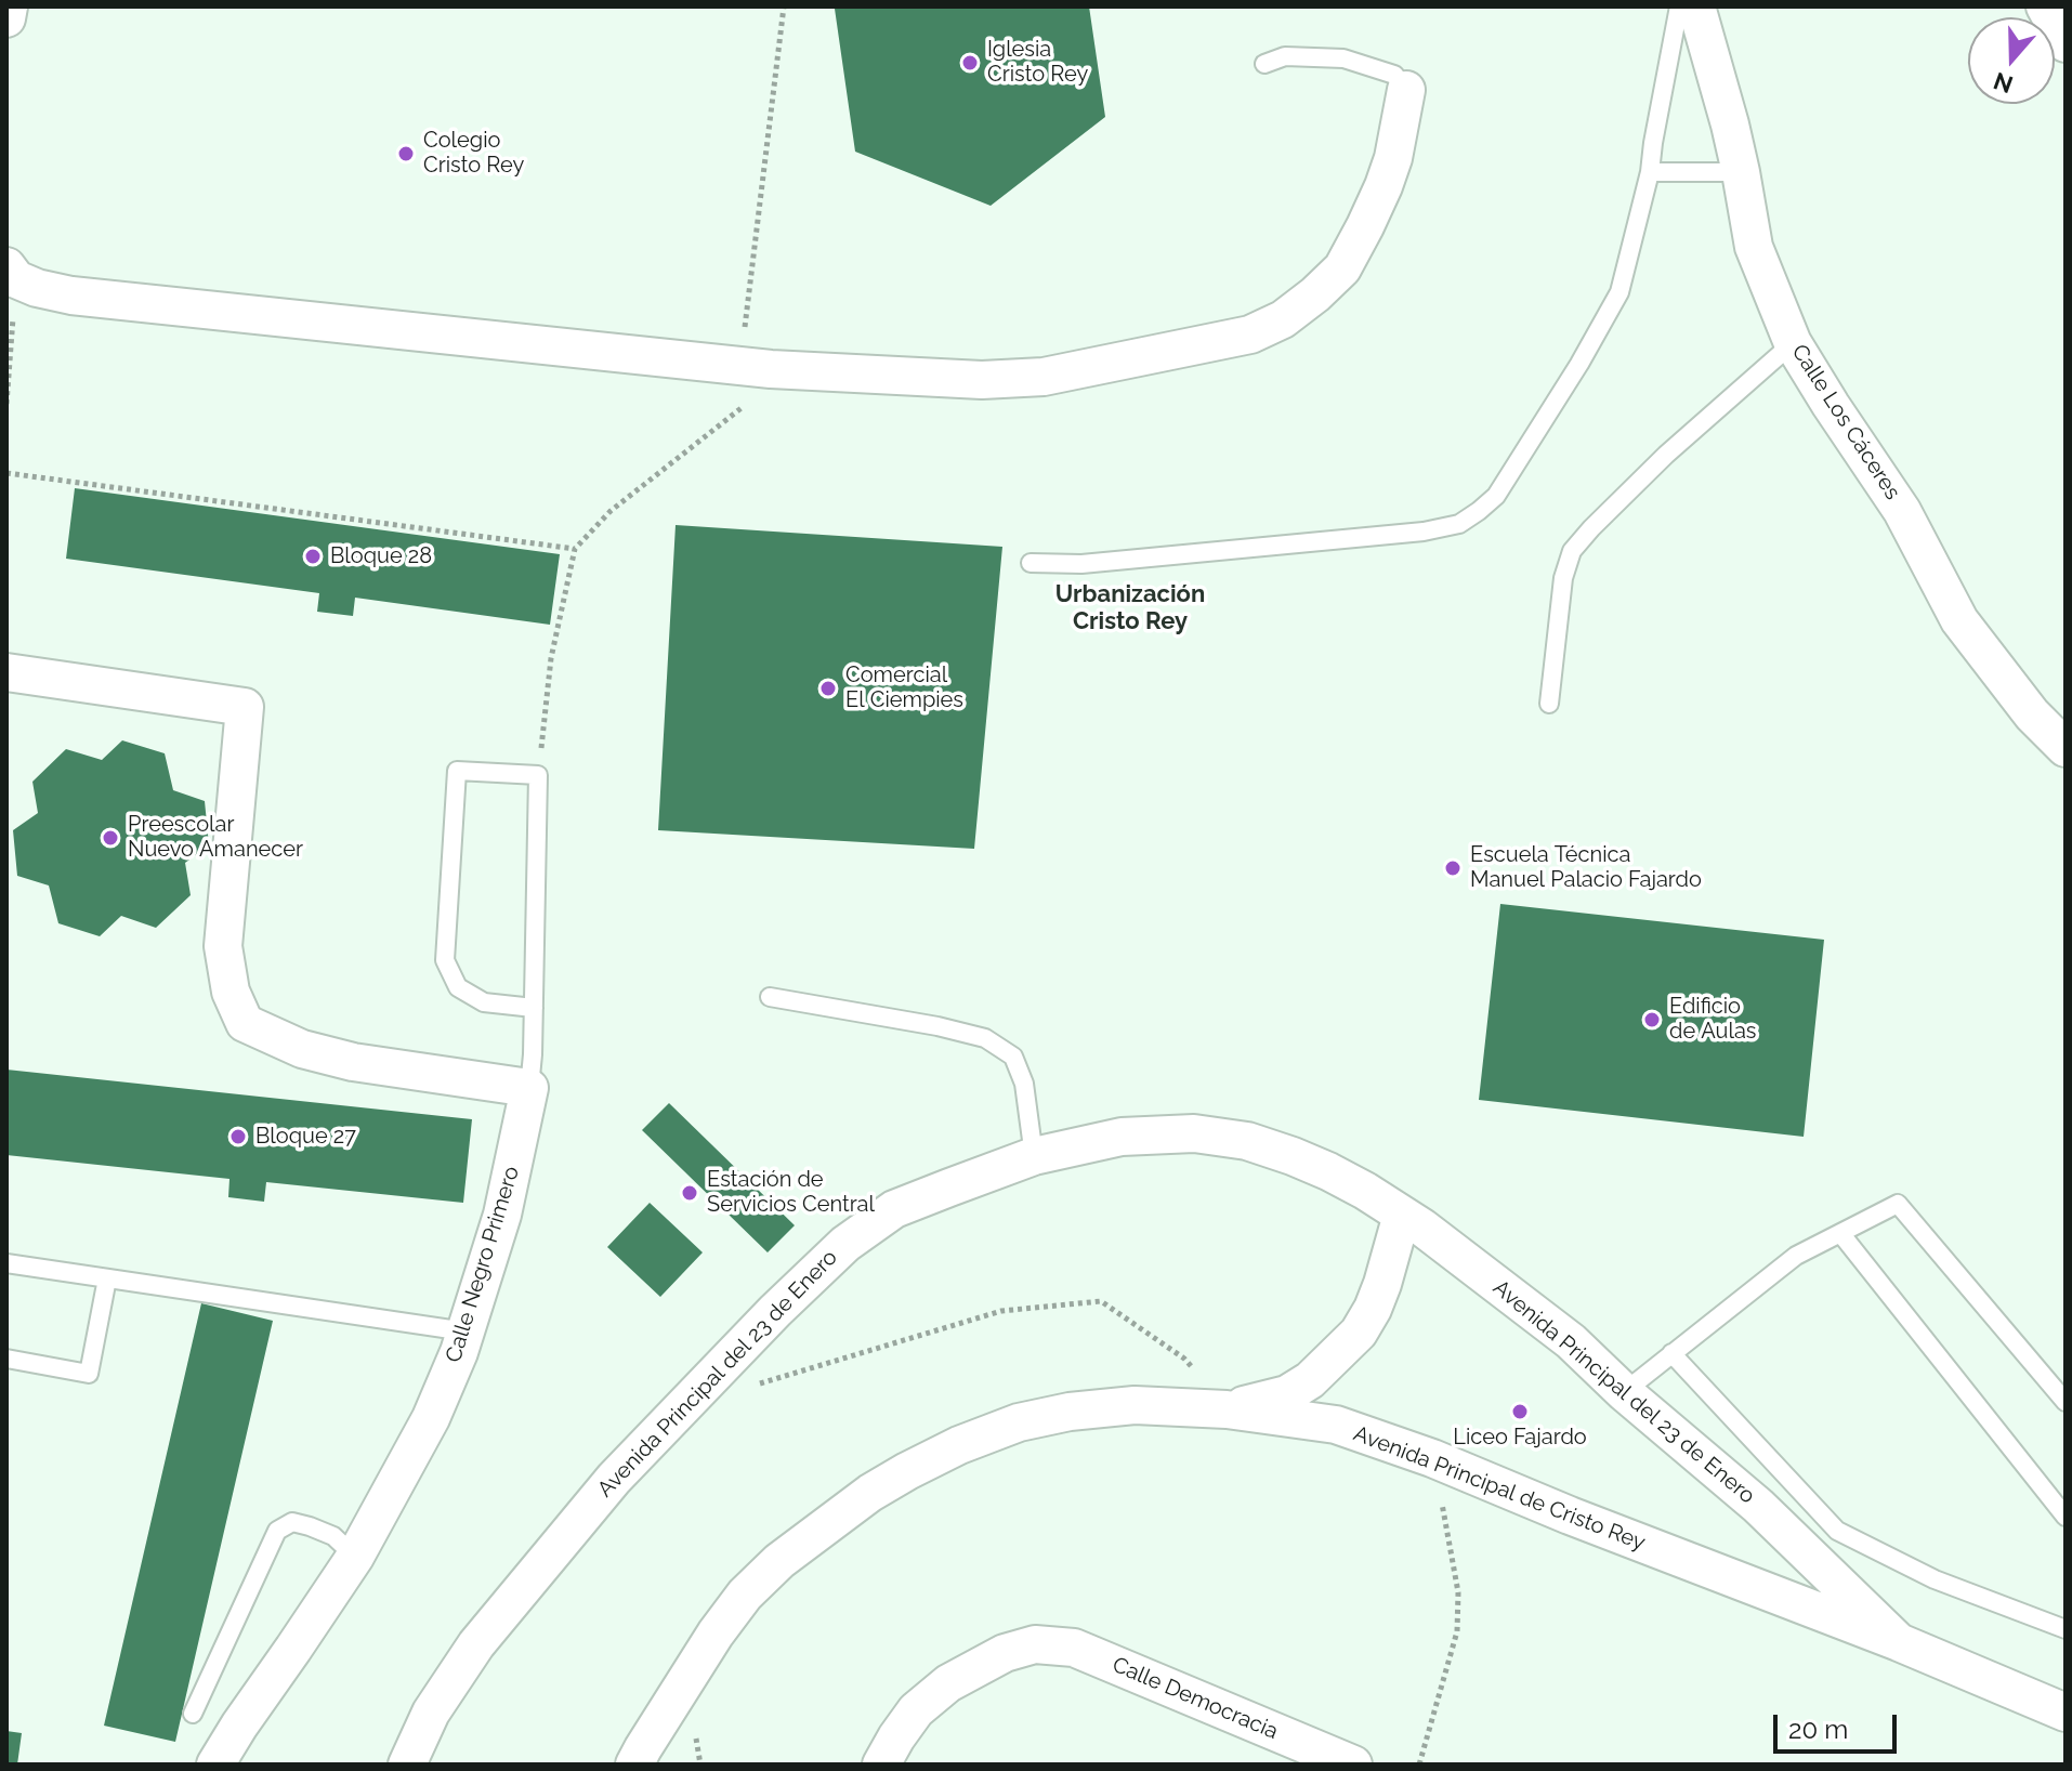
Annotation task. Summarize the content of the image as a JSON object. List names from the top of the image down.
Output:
{
  "streets": {
    "street": [
      "Calle Los Cáceres",
      "Calle Negro Primero",
      "Avenida Principal del 23 de Enero",
      "Avenida Principal de Cristo Rey",
      "Calle Democracia"
    ]
  },
  "crossings": [
    ["Avenida Principal del 23 de Enero", "Avenida Principal de Cristo Rey"]
  ],
  "districts": ["Urbanización Cristo Rey"],
  "places": [
    "Iglesia Cristo Rey",
    "Colegio Cristo Rey",
    "Bloque 28",
    "Comercial El Ciempies",
    "Preescolar Nuevo Amanecer",
    "Escuela Técnica Manuel Palacio Fajardo",
    "Edificio de Aulas",
    "Bloque 27",
    "Estación de Servicios Central",
    "Liceo Fajardo"
  ],
  "scale_bar": "20 m",
  "north": "bottom"
}
